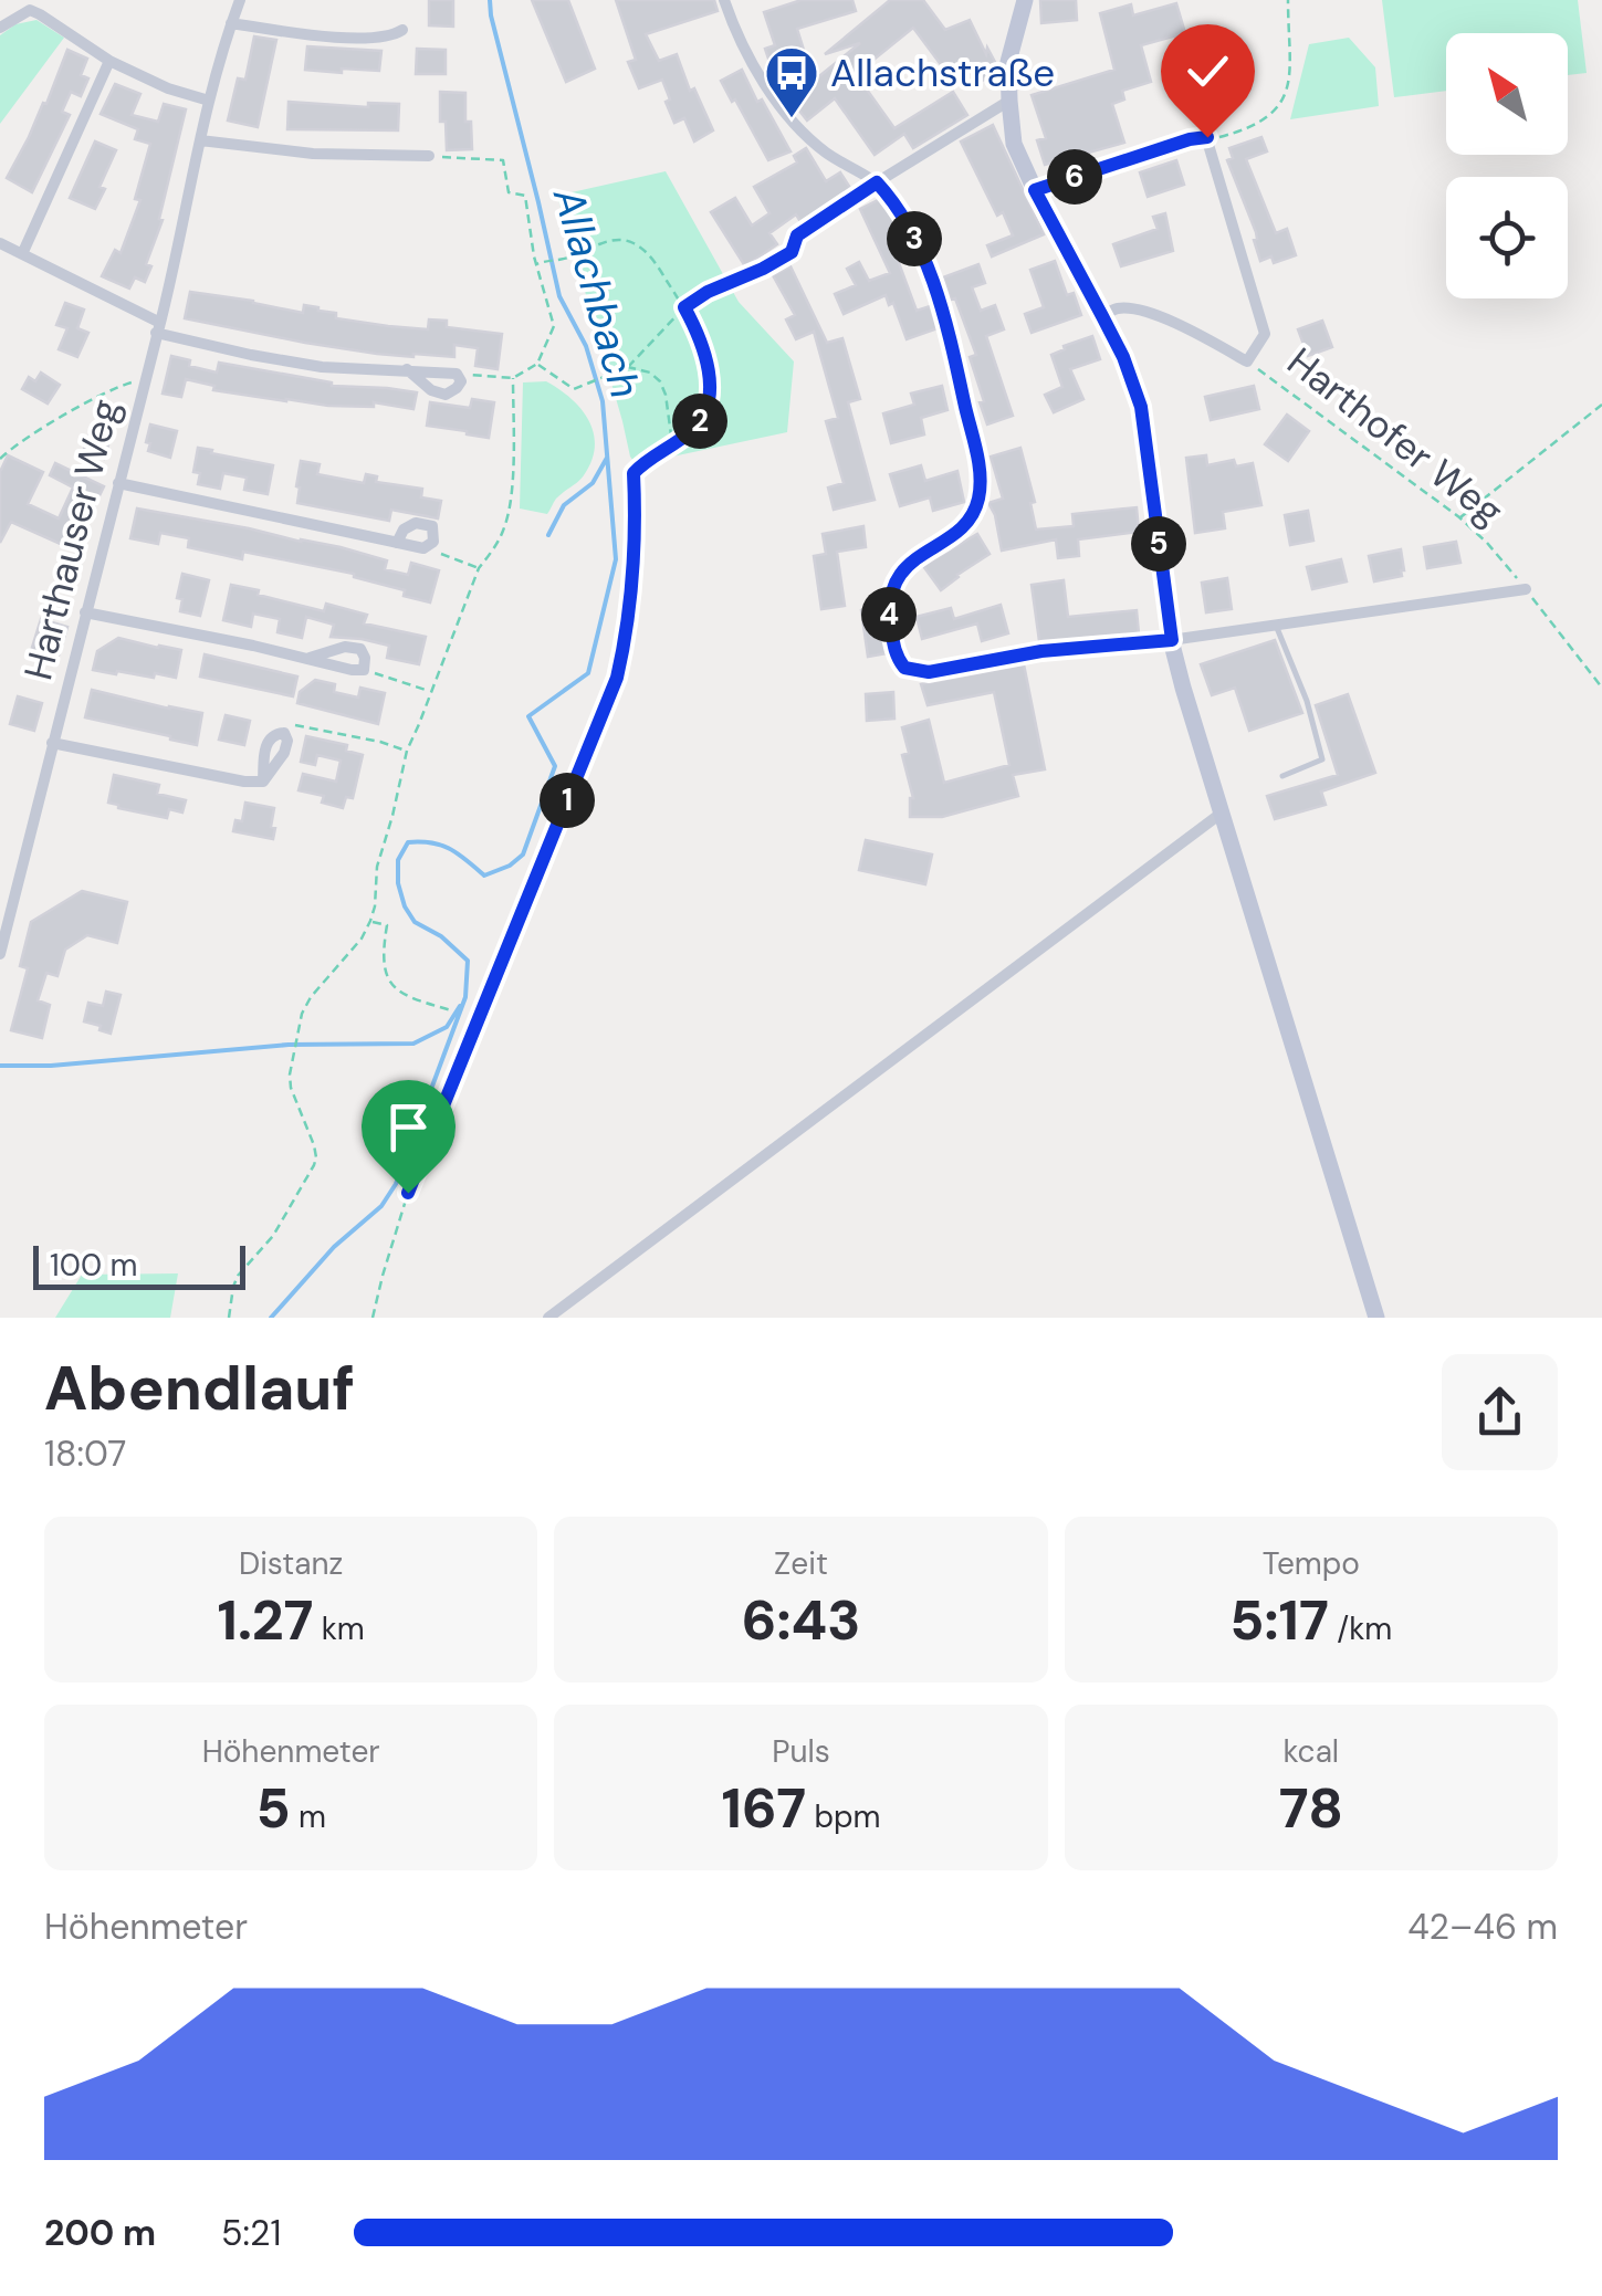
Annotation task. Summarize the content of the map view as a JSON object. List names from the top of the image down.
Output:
{
  "streets": {
    "street": ["Harthofer Weg", "Harthauser Weg"]
  },
  "water": ["Allachbach"],
  "places": {
    "bus stop": ["Allachstraße"]
  },
  "scale_bar": "100 m",
  "north": "top left",
  "page": {
    "pins": [
      "6",
      "3",
      "2",
      "5",
      "4",
      "1"
    ],
    "scale": "100 m",
    "heading": ["Abendlauf", "18:07"],
    "stats": [
      ["Distanz", "1.27 km"],
      ["Zeit", "6:43"],
      ["Tempo", "5:17 /km"],
      ["Höhenmeter", "5 m"],
      ["Puls", "167 bpm"],
      ["kcal", "78"]
    ],
    "chart": ["Höhenmeter", "42–46 m"],
    "list": [
      {
        "name": "200 m",
        "note": "5:21"
      }
    ]
  }
}
